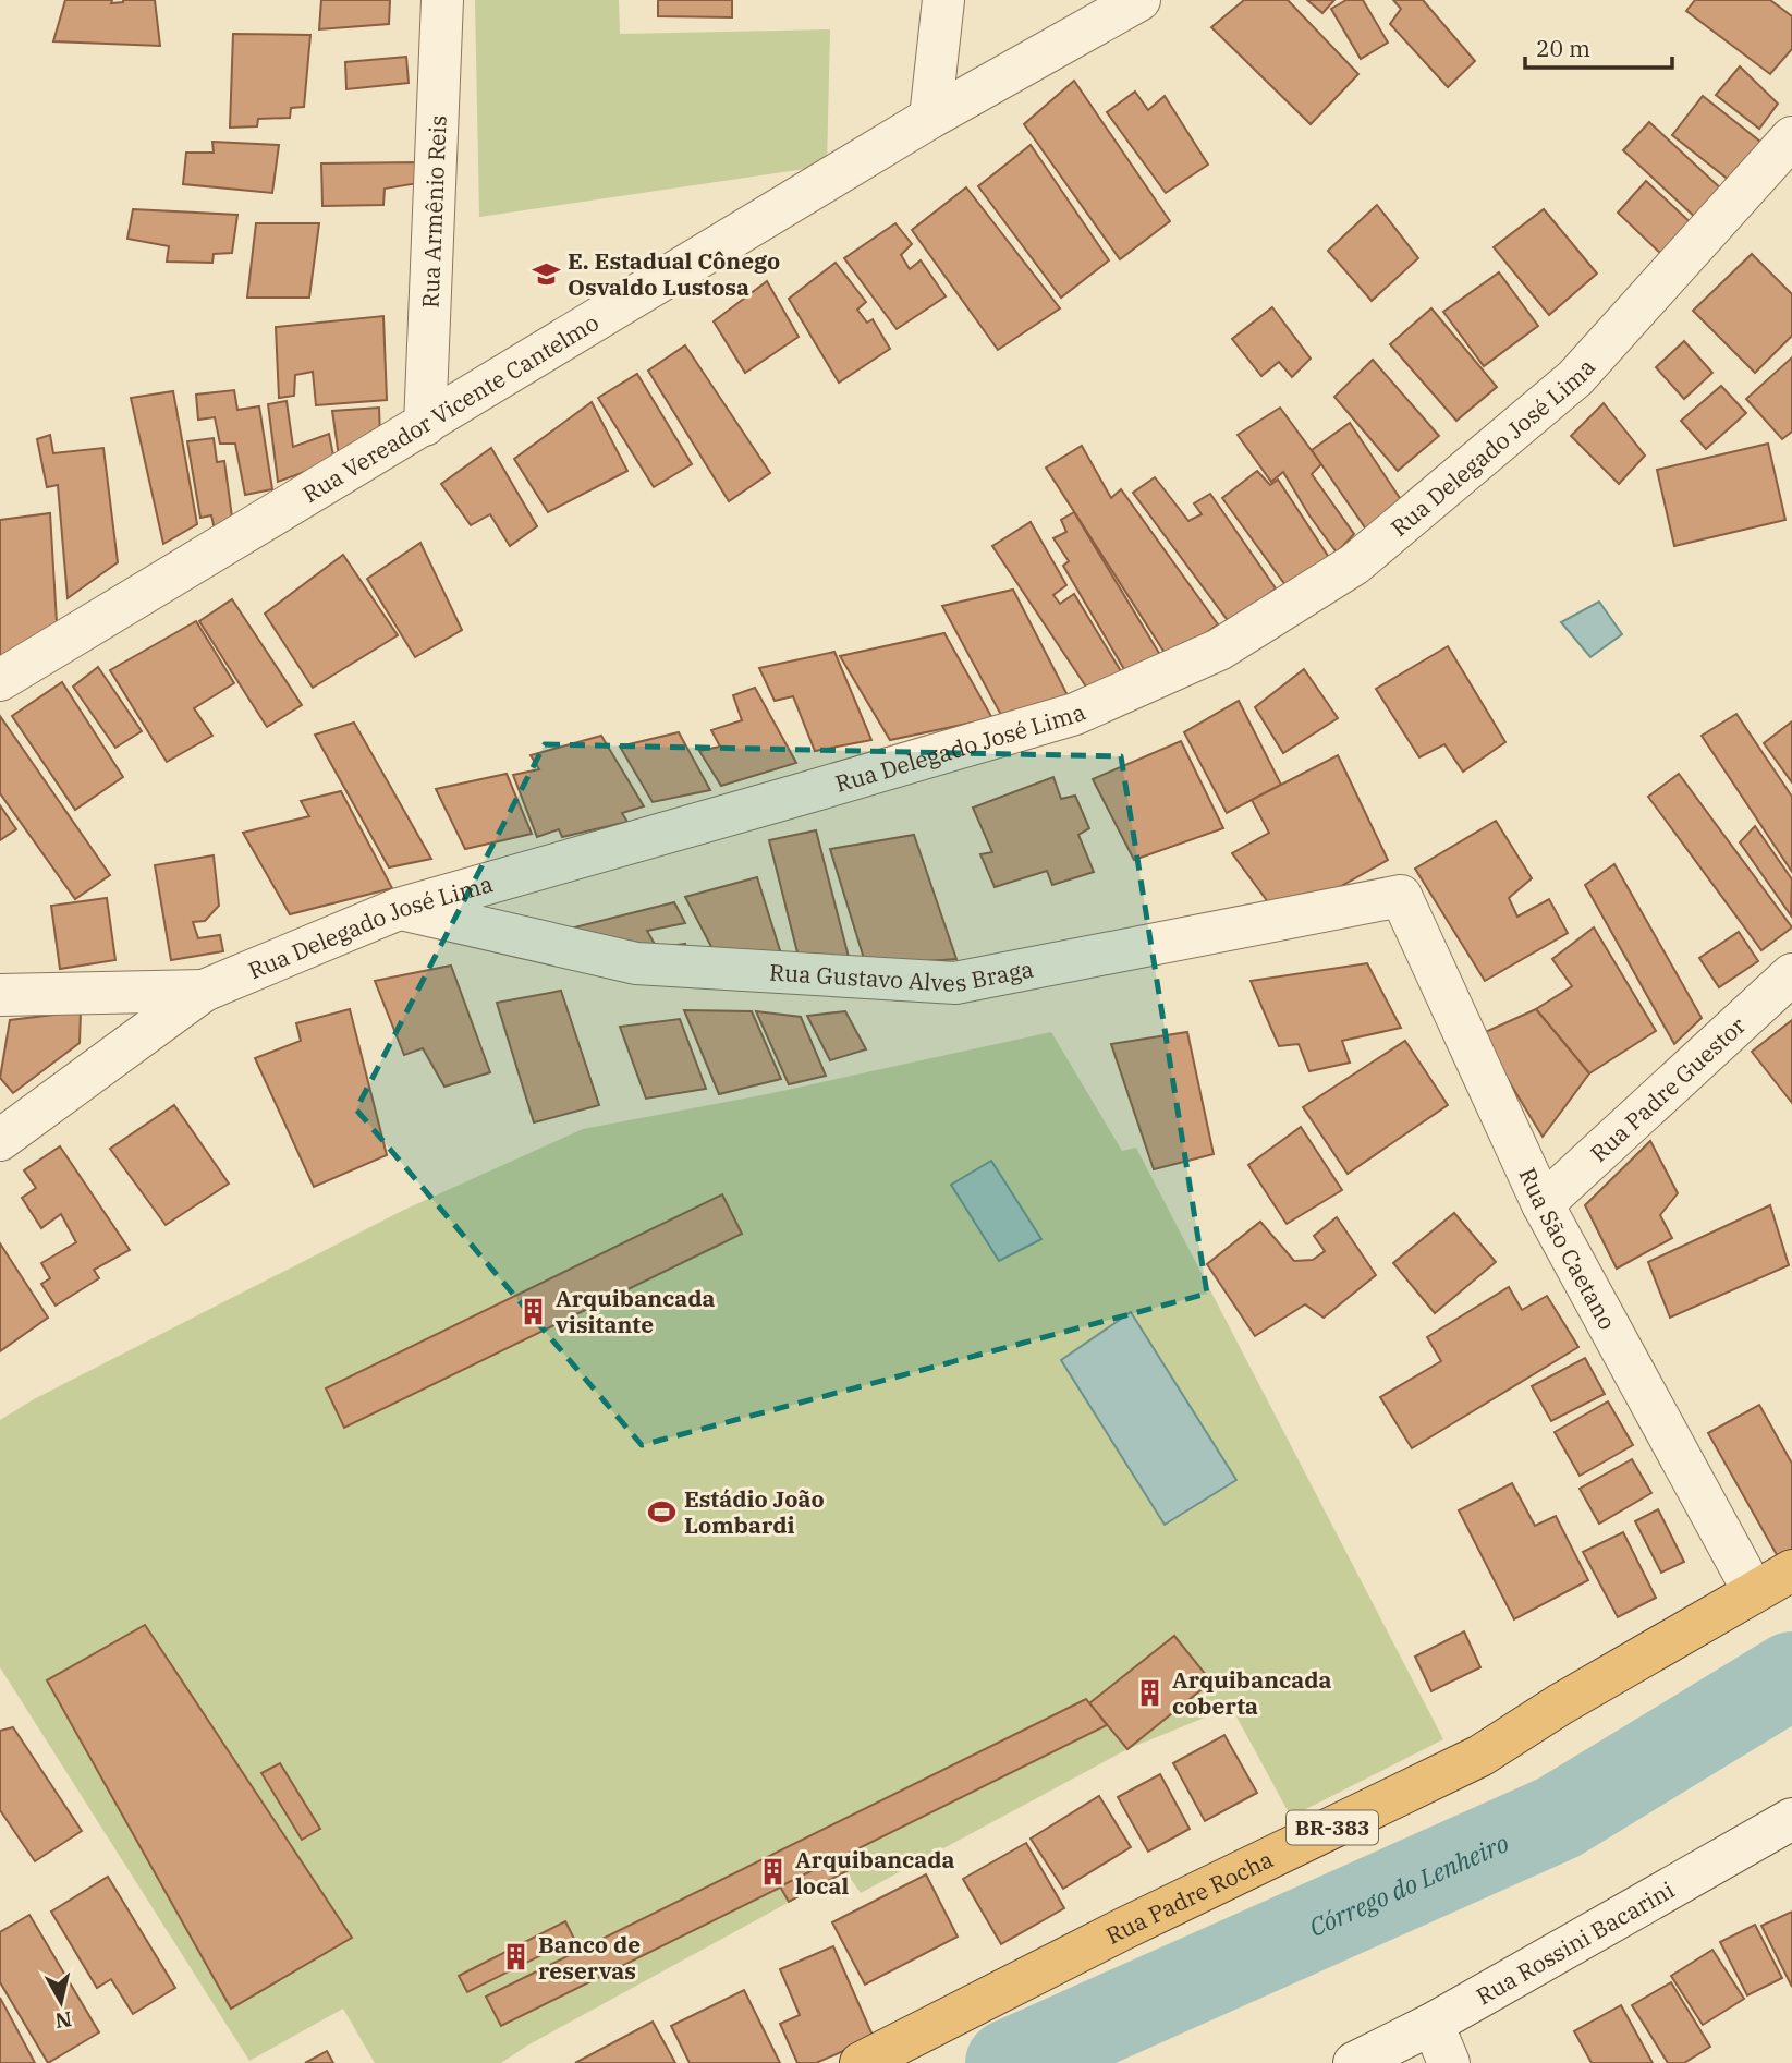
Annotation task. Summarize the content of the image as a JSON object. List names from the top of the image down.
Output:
{
  "streets": {
    "highway": ["BR-383", "Rua Padre Rocha"],
    "street": [
      "Rua Armênio Reis",
      "Rua Vereador Vicente Cantelmo",
      "Rua Delegado José Lima",
      "Rua Gustavo Alves Braga",
      "Rua Padre Guestor",
      "Rua São Caetano",
      "Rua Rossini Bacarini"
    ]
  },
  "crossings": [
    ["Rua Armênio Reis", "Rua Vereador Vicente Cantelmo"],
    ["Rua Delegado José Lima", "Rua Gustavo Alves Braga"],
    ["Rua Gustavo Alves Braga", "Rua São Caetano"],
    ["Rua Padre Guestor", "Rua São Caetano"],
    ["Rua São Caetano", "Rua Padre Rocha"]
  ],
  "water": ["Córrego do Lenheiro"],
  "places": {
    "school or university": ["E. Estadual Cônego Osvaldo Lustosa"],
    "building": [
      "Arquibancada visitante",
      "Arquibancada coberta",
      "Arquibancada local",
      "Banco de reservas"
    ],
    "sports": ["Estádio João Lombardi"]
  },
  "scale_bar": "20 m",
  "north": "bottom"
}
